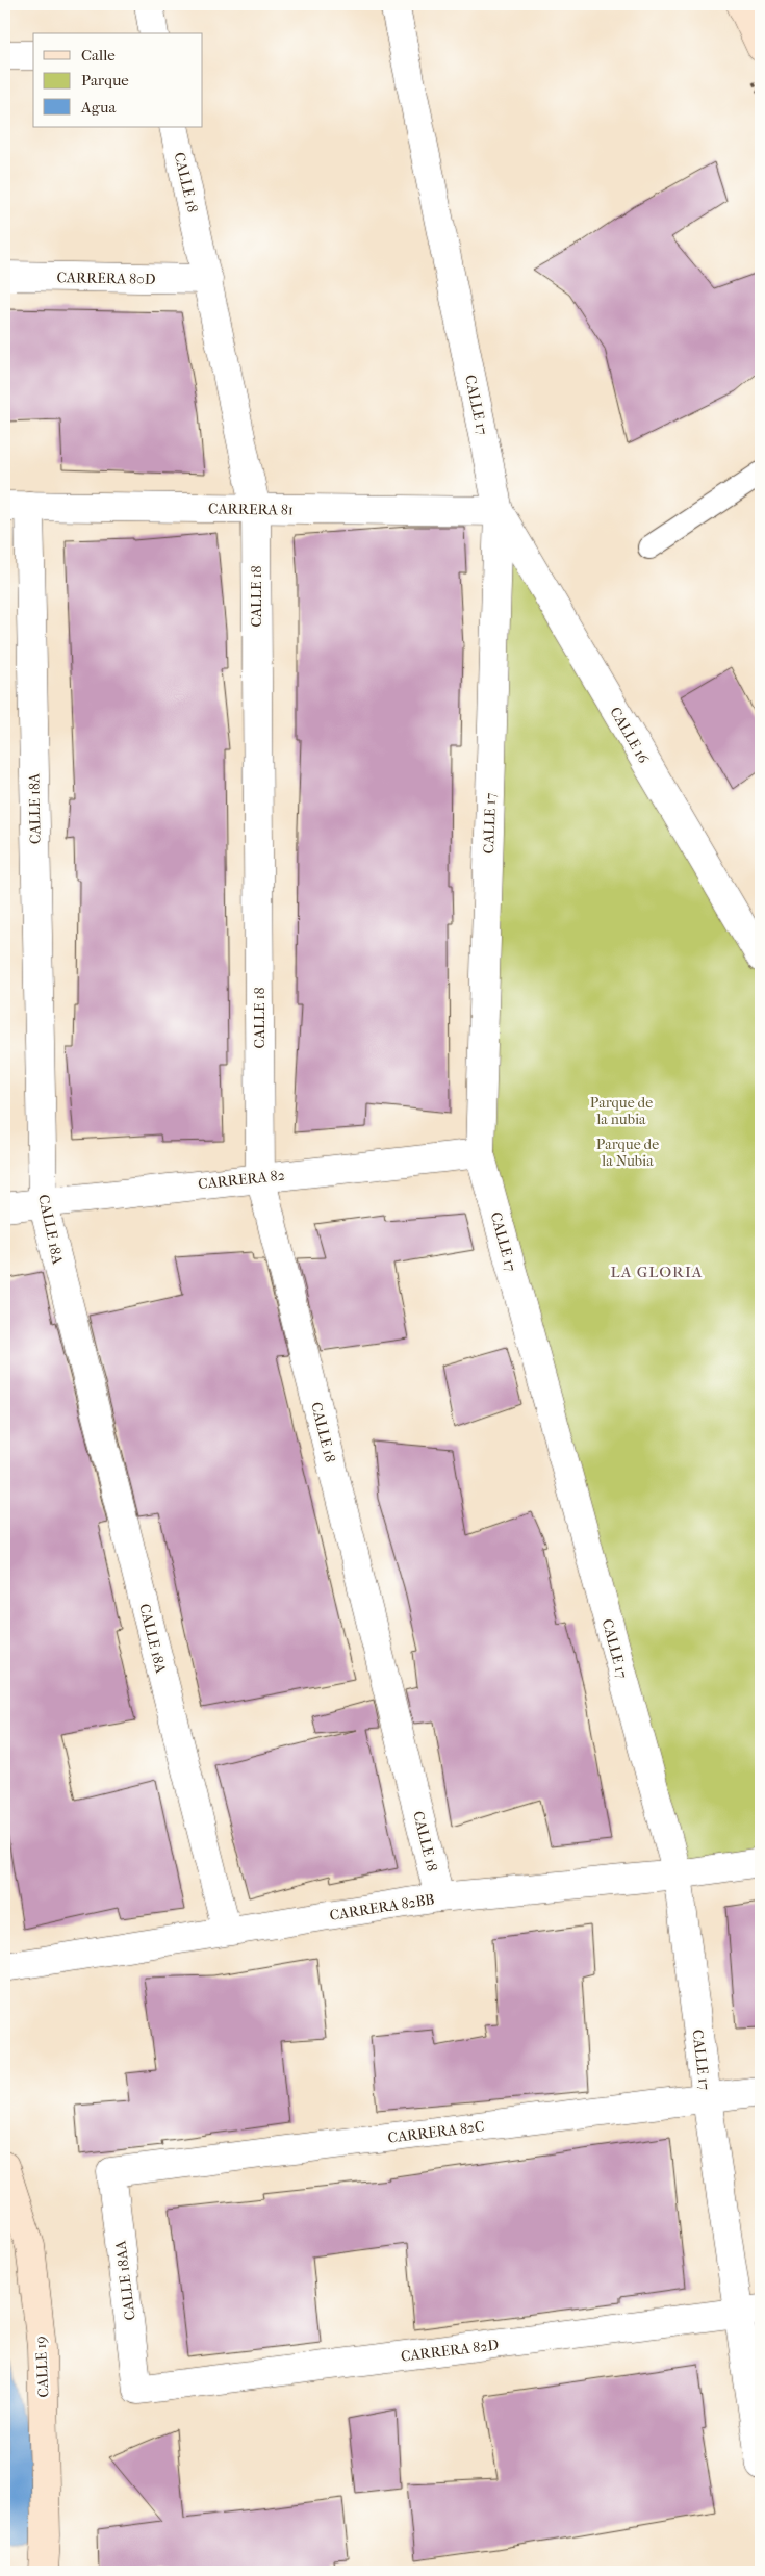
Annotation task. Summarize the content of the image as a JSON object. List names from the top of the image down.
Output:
{
  "streets": {
    "street": [
      "CALLE 18",
      "CARRERA 80D",
      "CALLE 17",
      "CARRERA 81",
      "CALLE 16",
      "CALLE 18A",
      "CARRERA 82",
      "CARRERA 82BB",
      "CARRERA 82C",
      "CALLE 18AA",
      "CARRERA 82D",
      "CALLE 19"
    ]
  },
  "crossings": [
    ["CALLE 18", "CARRERA 80D"],
    ["CALLE 18", "CARRERA 81"],
    ["CALLE 18", "CARRERA 82"],
    ["CALLE 18", "CARRERA 82BB"],
    ["CALLE 17", "CARRERA 81"],
    ["CALLE 17", "CALLE 16"],
    ["CALLE 17", "CARRERA 82"],
    ["CALLE 17", "CARRERA 82BB"],
    ["CALLE 17", "CARRERA 82C"],
    ["CALLE 17", "CARRERA 82D"],
    ["CARRERA 81", "CALLE 16"],
    ["CARRERA 81", "CALLE 18A"],
    ["CALLE 18A", "CARRERA 82"],
    ["CALLE 18A", "CARRERA 82BB"],
    ["CARRERA 82C", "CALLE 18AA"],
    ["CALLE 18AA", "CARRERA 82D"]
  ],
  "districts": ["LA GLORIA"],
  "parks": ["Parque de la nubia", "Parque de la Nubia"],
  "legend": ["Calle", "Parque", "Agua"]
}
